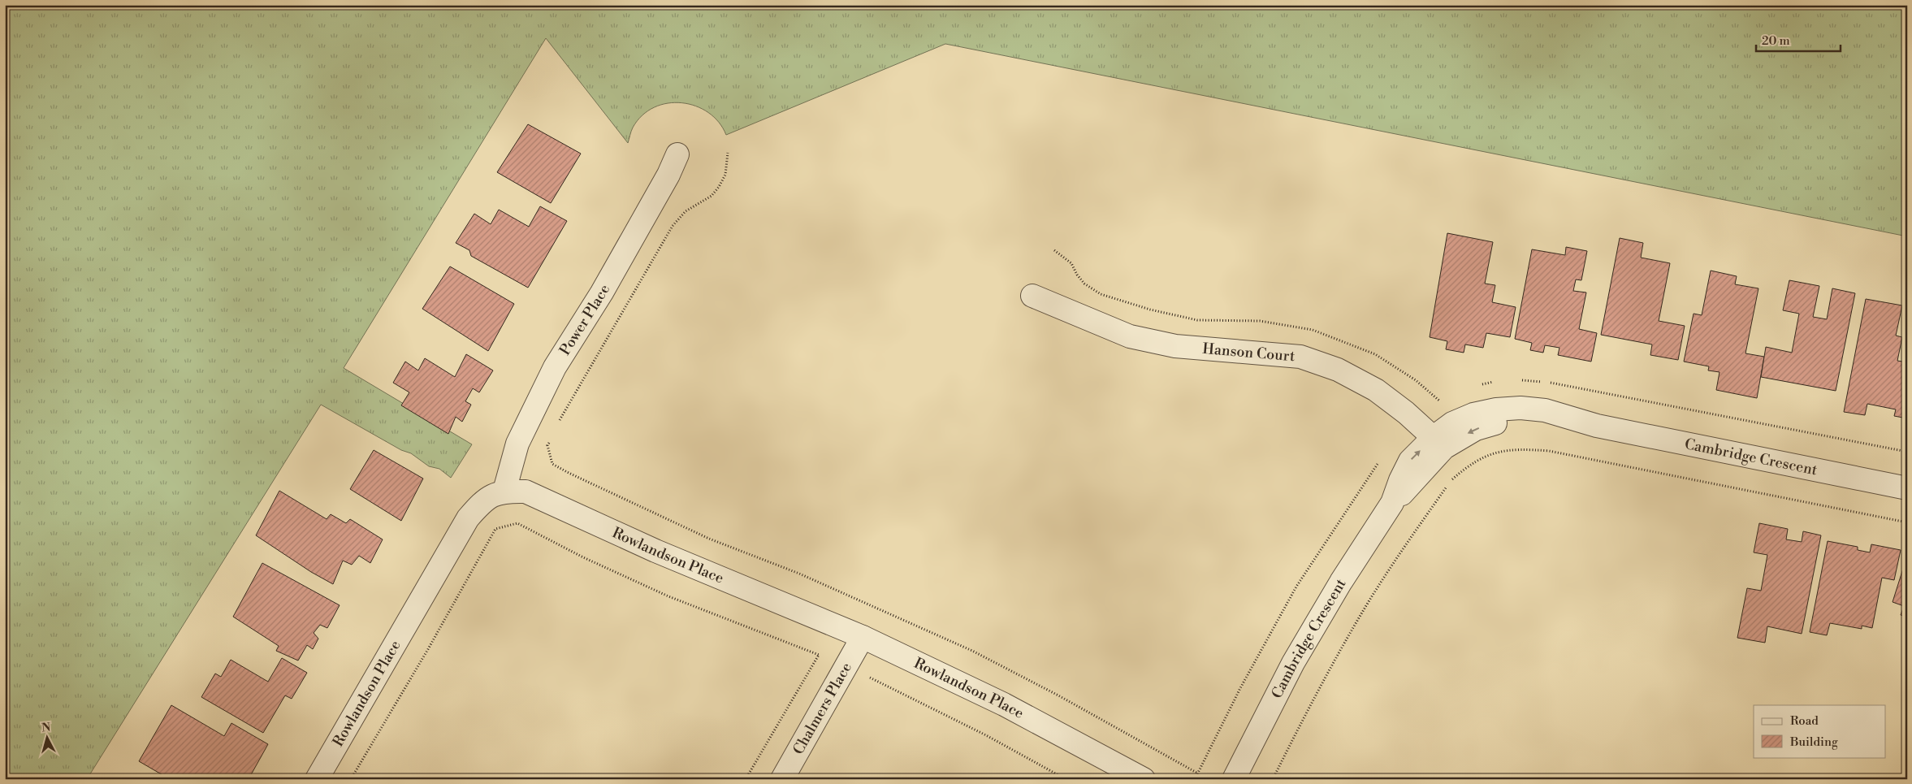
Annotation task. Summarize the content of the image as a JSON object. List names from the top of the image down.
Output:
{
  "streets": {
    "street": [
      "Power Place",
      "Hanson Court",
      "Cambridge Crescent",
      "Rowlandson Place",
      "Chalmers Place"
    ]
  },
  "crossings": [
    ["Power Place", "Rowlandson Place"],
    ["Hanson Court", "Cambridge Crescent"],
    ["Rowlandson Place", "Chalmers Place"]
  ],
  "legend": ["Road", "Building"],
  "scale_bar": "20 m",
  "north": "top"
}
